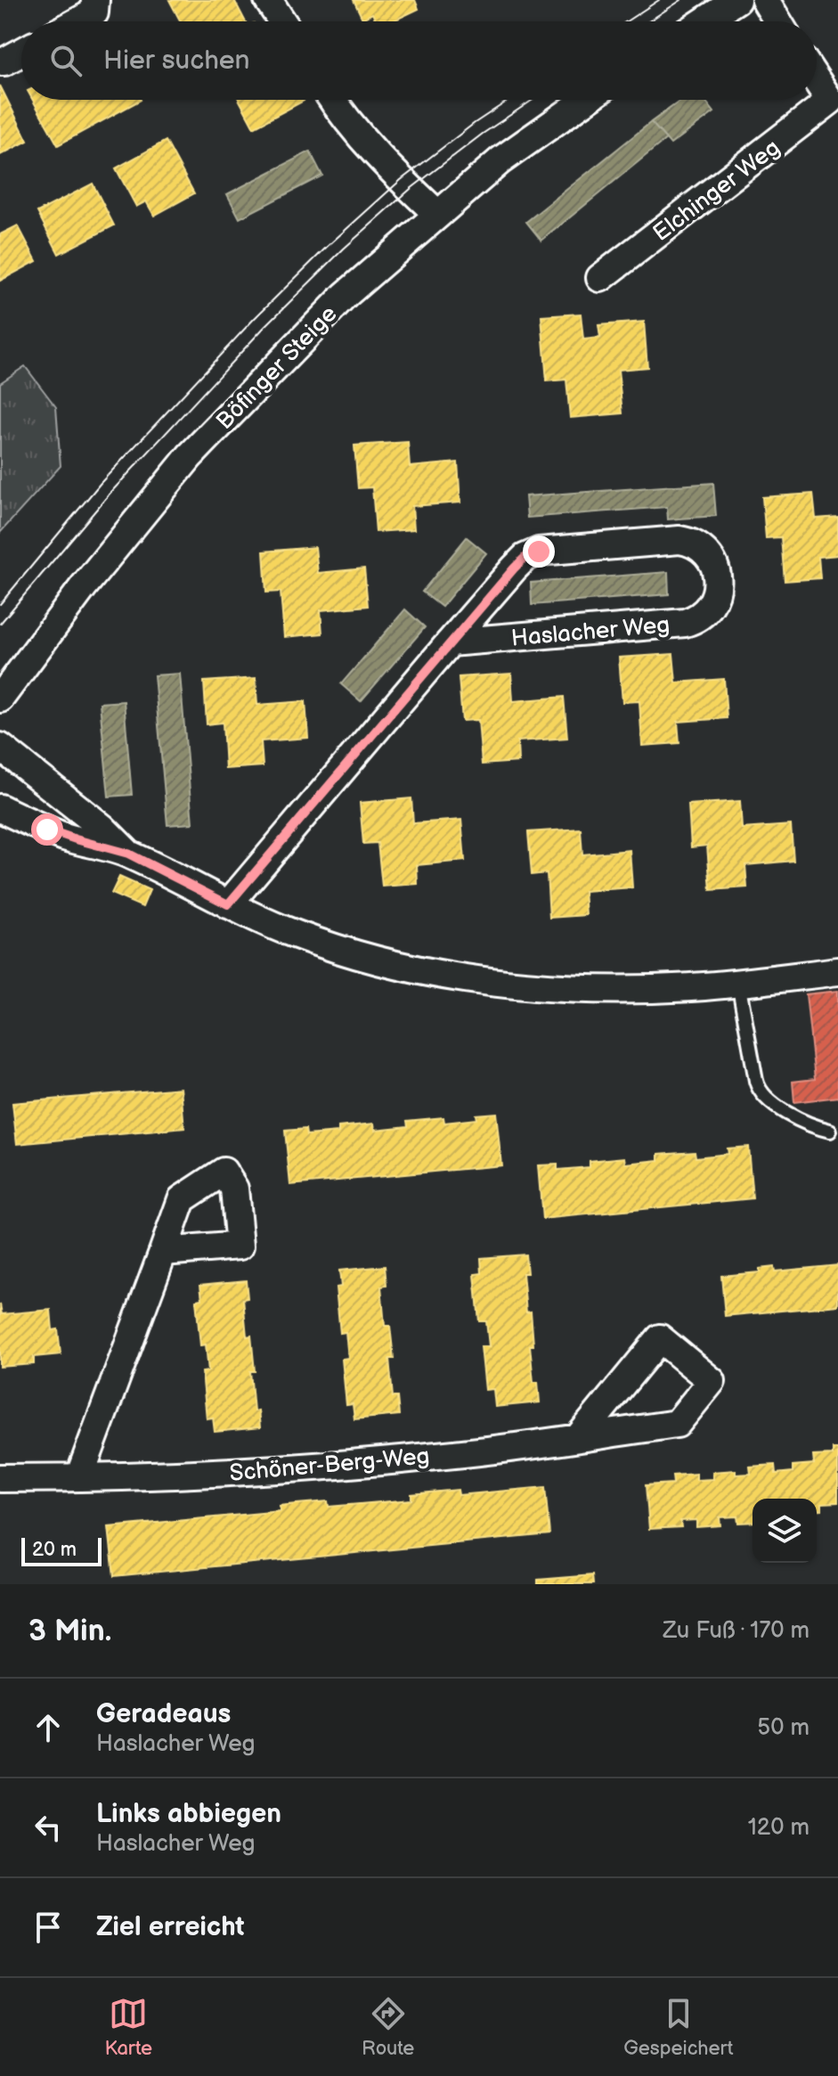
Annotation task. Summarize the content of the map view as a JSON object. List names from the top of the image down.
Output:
{
  "streets": {
    "street": [
      "Elchinger Weg",
      "Böfinger Steige",
      "Haslacher Weg",
      "Schöner-Berg-Weg"
    ]
  },
  "scale_bar": "20 m",
  "page": {
    "search": "Hier suchen",
    "scale": "20 m",
    "heading": ["3 Min.", "Zu Fuß · 170 m"],
    "list": [
      ["Geradeaus", "Haslacher Weg", "50 m"],
      ["Links abbiegen", "Haslacher Weg", "120 m"],
      "Ziel erreicht"
    ],
    "nav": ["Karte", "Route", "Gespeichert"]
  }
}
